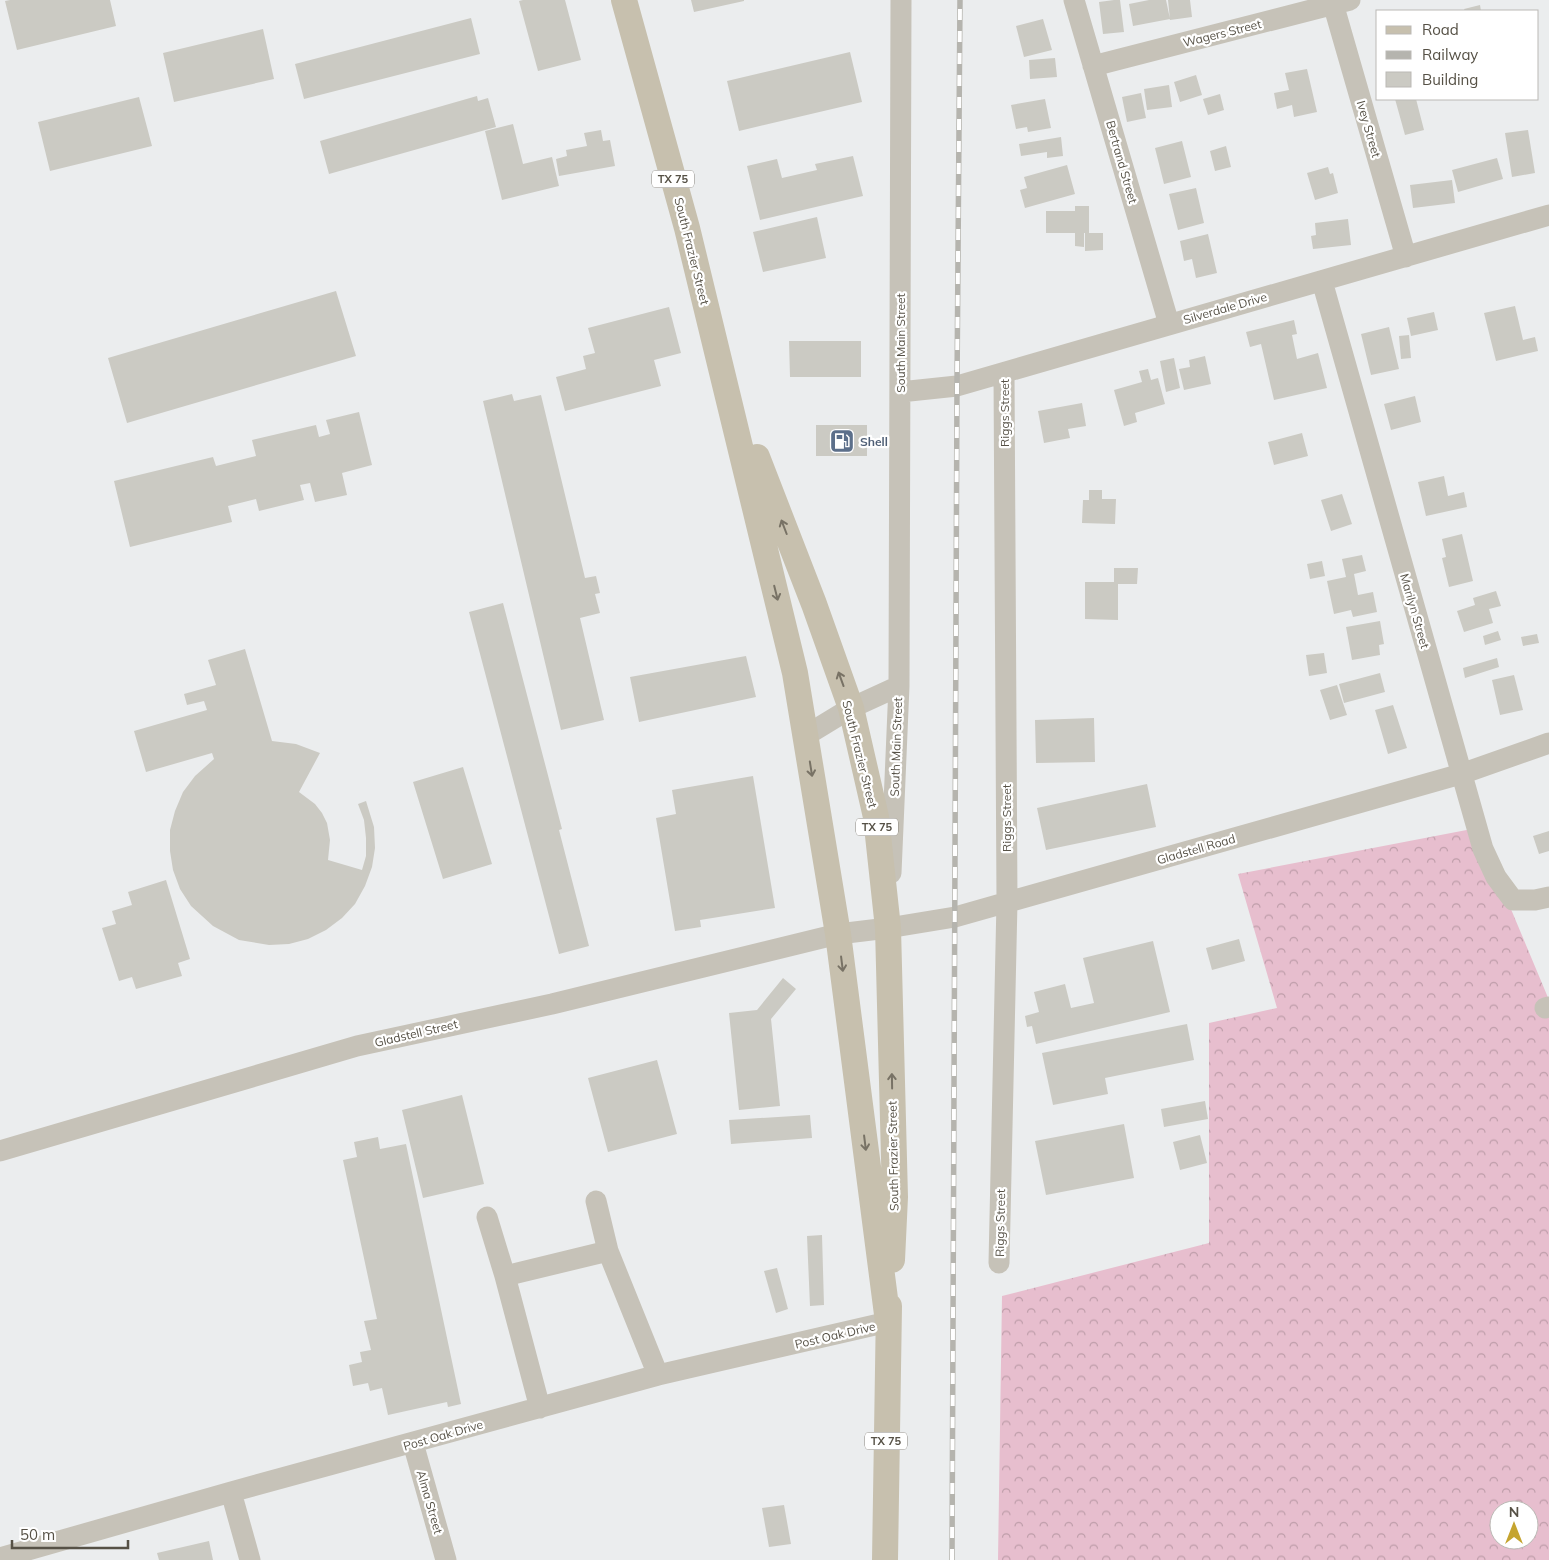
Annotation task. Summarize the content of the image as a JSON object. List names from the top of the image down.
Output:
{
  "streets": {
    "main road": ["TX 75", "South Frazier Street"],
    "street": [
      "Wagers Street",
      "Ivey Street",
      "Bertrand Street",
      "Silverdale Drive",
      "South Main Street",
      "Riggs Street",
      "Marilyn Street",
      "Gladstell Road",
      "Gladstell Street",
      "Post Oak Drive",
      "Alma Street"
    ]
  },
  "crossings": [
    ["Wagers Street", "Ivey Street"],
    ["Wagers Street", "Bertrand Street"],
    ["Ivey Street", "Silverdale Drive"],
    ["Bertrand Street", "Silverdale Drive"],
    ["South Frazier Street", "South Main Street"],
    ["South Frazier Street", "Gladstell Road"],
    ["South Frazier Street", "Gladstell Street"],
    ["South Frazier Street", "Post Oak Drive"],
    ["Silverdale Drive", "South Main Street"],
    ["Silverdale Drive", "Riggs Street"],
    ["Silverdale Drive", "Marilyn Street"],
    ["South Main Street", "Gladstell Road"],
    ["Riggs Street", "Gladstell Road"],
    ["Marilyn Street", "Gladstell Road"],
    ["Gladstell Road", "Gladstell Street"],
    ["Post Oak Drive", "Alma Street"]
  ],
  "places": {
    "fuel station": ["Shell"]
  },
  "legend": ["Road", "Railway", "Building"],
  "scale_bar": "50 m",
  "north": "top"
}
